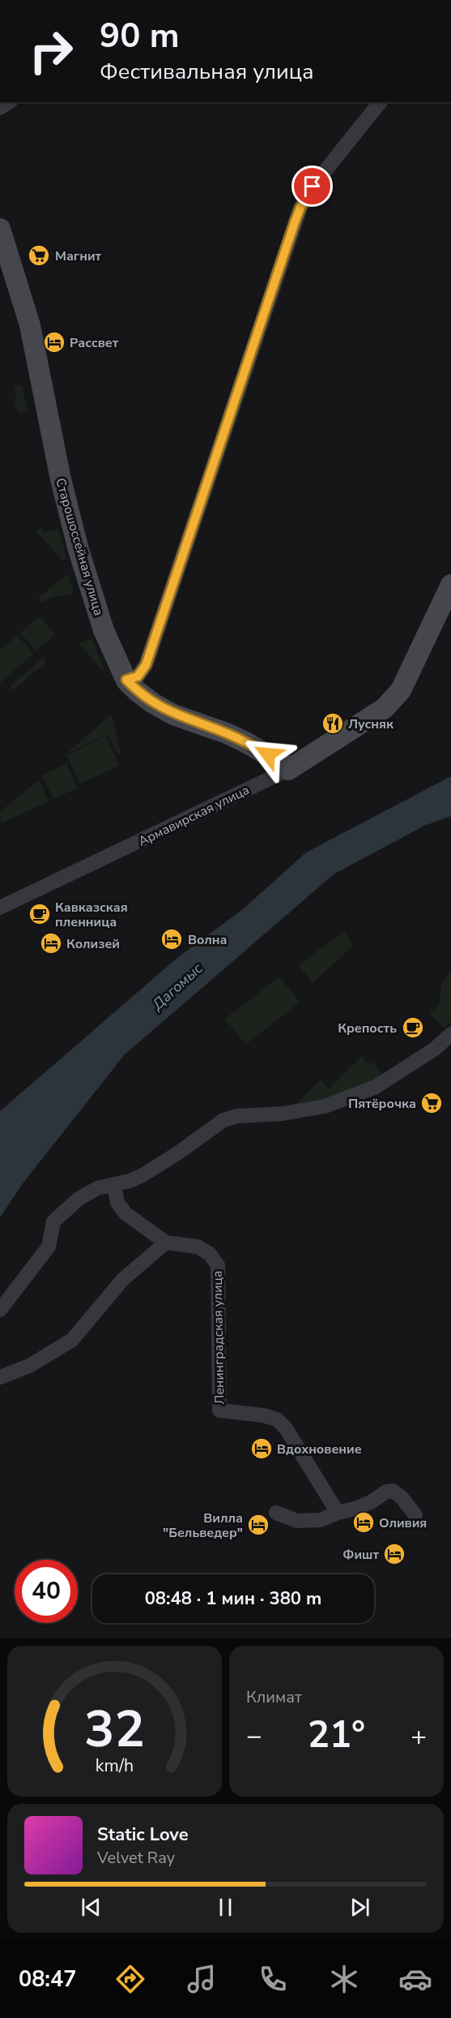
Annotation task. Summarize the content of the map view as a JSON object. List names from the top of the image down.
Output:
{
  "streets": {
    "street": ["Старошоссейная улица", "Армавирская улица", "Ленинградская улица"]
  },
  "crossings": [
    ["Старошоссейная улица", "Армавирская улица"]
  ],
  "water": ["Дагомыс"],
  "places": {
    "supermarket": ["Магнит", "Пятёрочка"],
    "hotel": [
      "Рассвет",
      "Волна",
      "Колизей",
      "Вдохновение",
      "Оливия",
      "Вилла \"Бельведер\"",
      "Фишт"
    ],
    "restaurant": ["Лусняк"],
    "cafe": ["Кавказская пленница", "Крепость"]
  },
  "page": {
    "turn": ["90 m", "Фестивальная улица"],
    "limit": "40",
    "trip": "08:48 · 1 мин · 380 m",
    "tile": "Климат",
    "heat": ["−", "21°", "+"],
    "song": ["Static Love", "Velvet Ray"],
    "tabs": "08:47",
    "gauge": ["32", "km/h"]
  }
}
